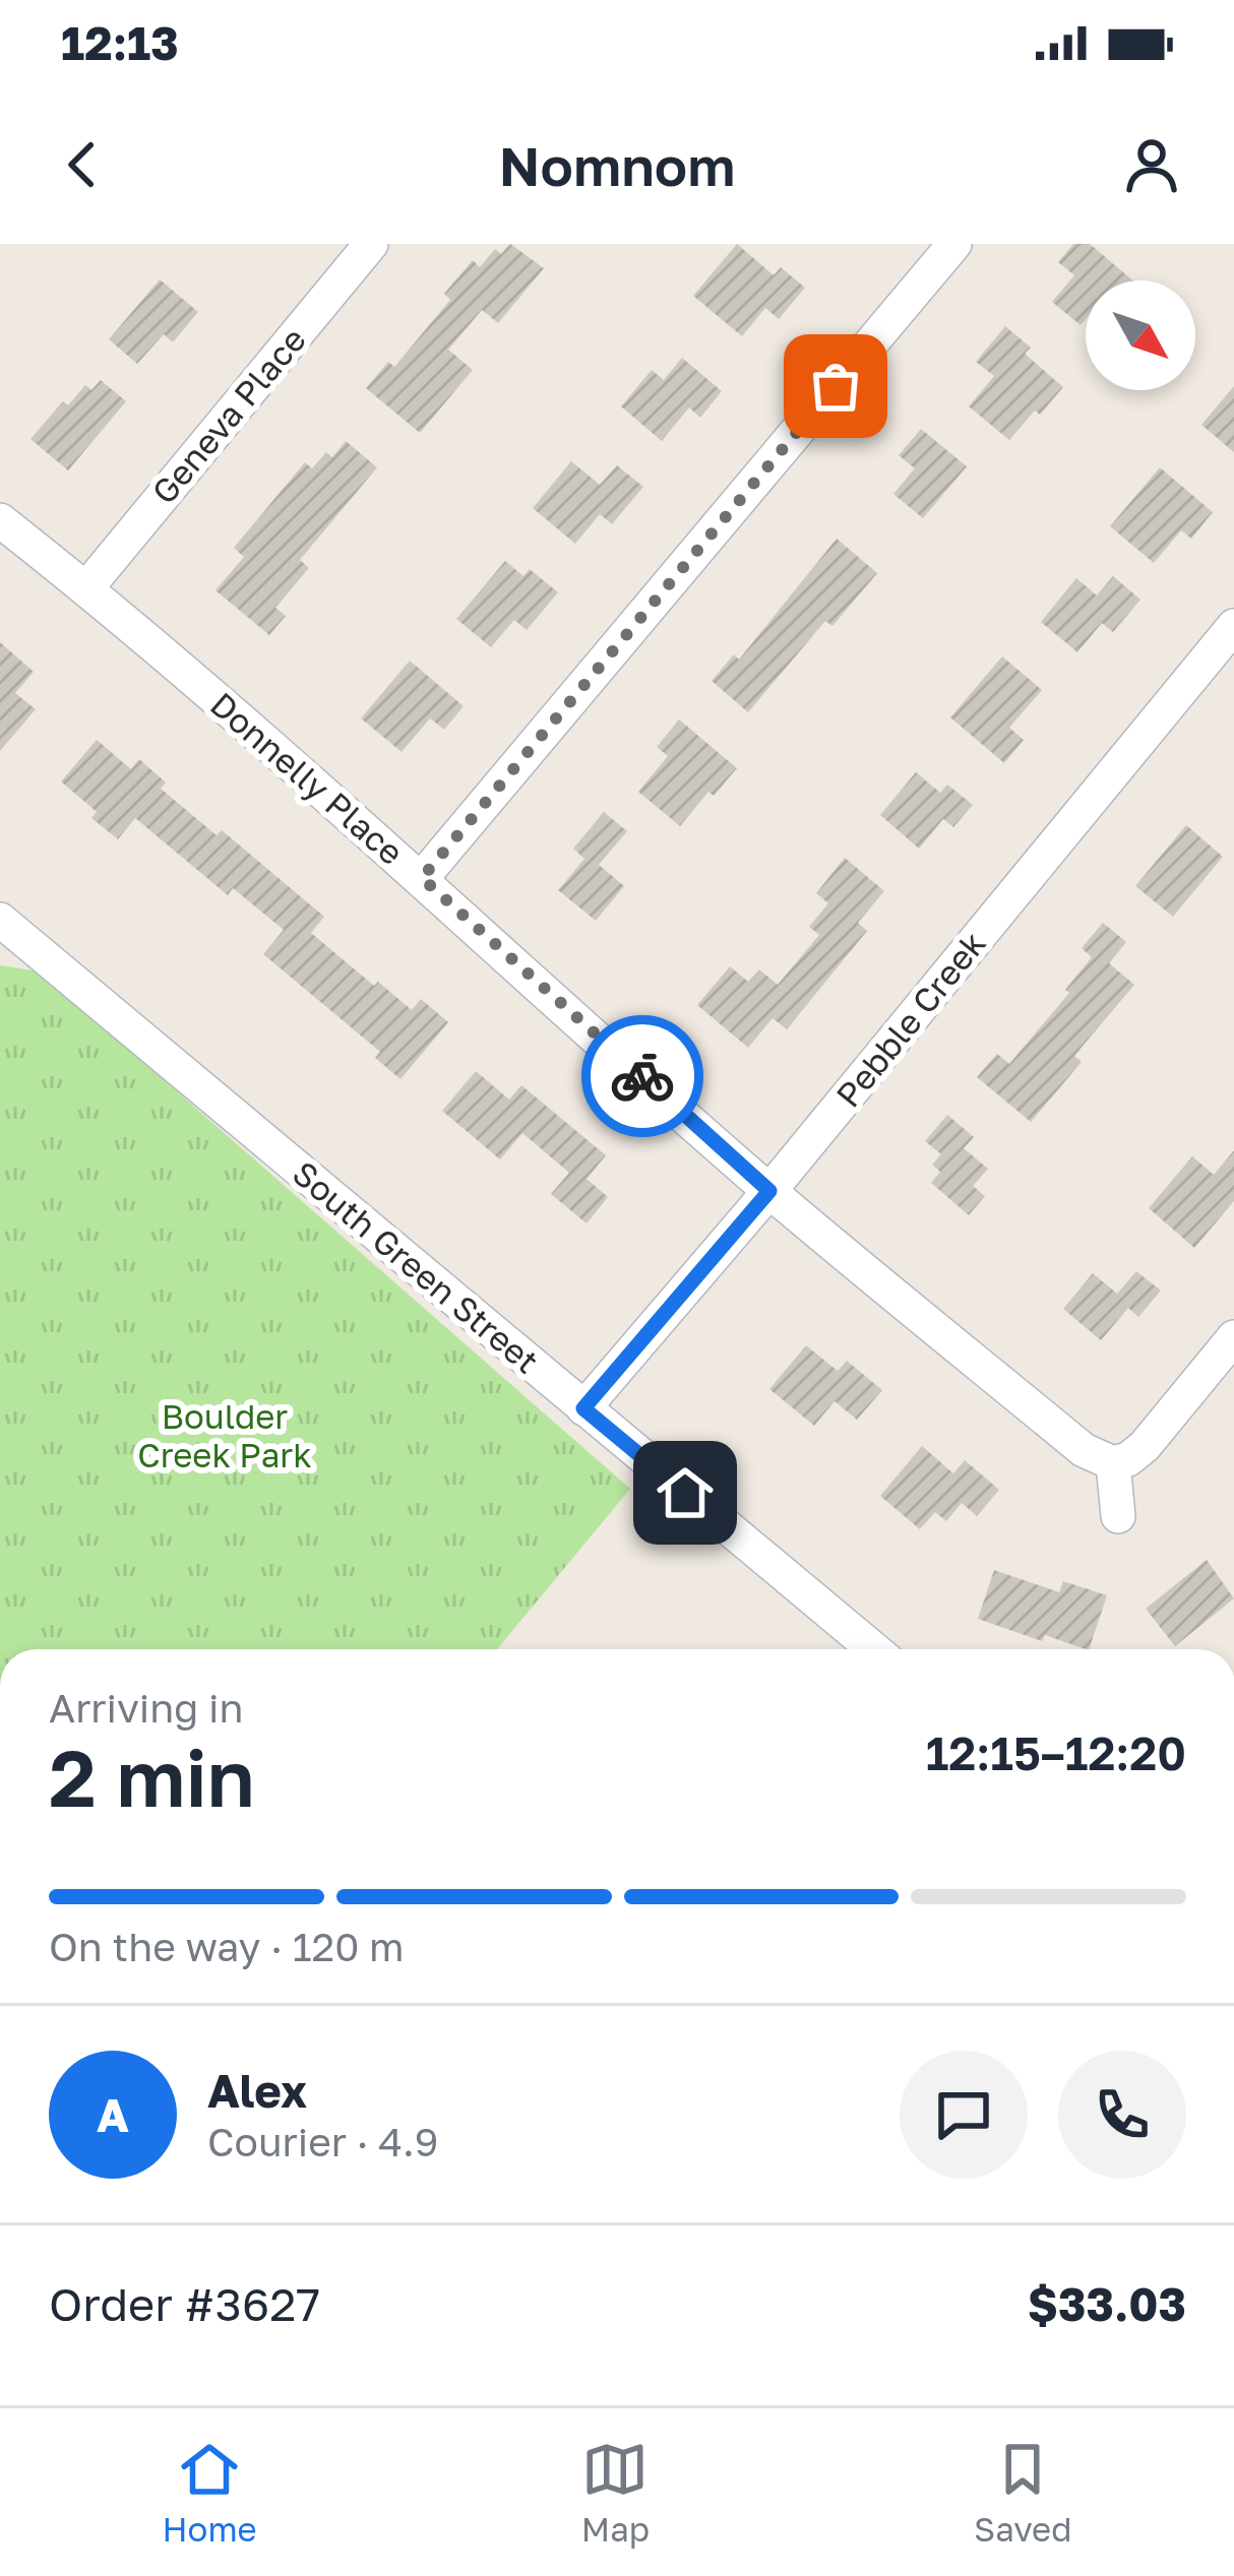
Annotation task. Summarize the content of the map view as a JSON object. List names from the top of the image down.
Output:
{
  "streets": {
    "street": [
      "Geneva Place",
      "Donnelly Place",
      "Pebble Creek",
      "South Green Street"
    ]
  },
  "crossings": [
    ["Geneva Place", "Donnelly Place"],
    ["Donnelly Place", "Pebble Creek"],
    ["Pebble Creek", "South Green Street"]
  ],
  "parks": ["Boulder Creek Park"],
  "north": "bottom right",
  "page": {
    "status": "12:13",
    "header": "Nomnom",
    "heading": ["2 min", "Arriving in", "12:15–12:20"],
    "panel": [
      "Alex",
      "Courier · 4.9",
      "Order #3627",
      "$33.03"
    ],
    "bar": "On the way · 120 m",
    "round": "A",
    "tabs": ["Home", "Map", "Saved"]
  }
}
